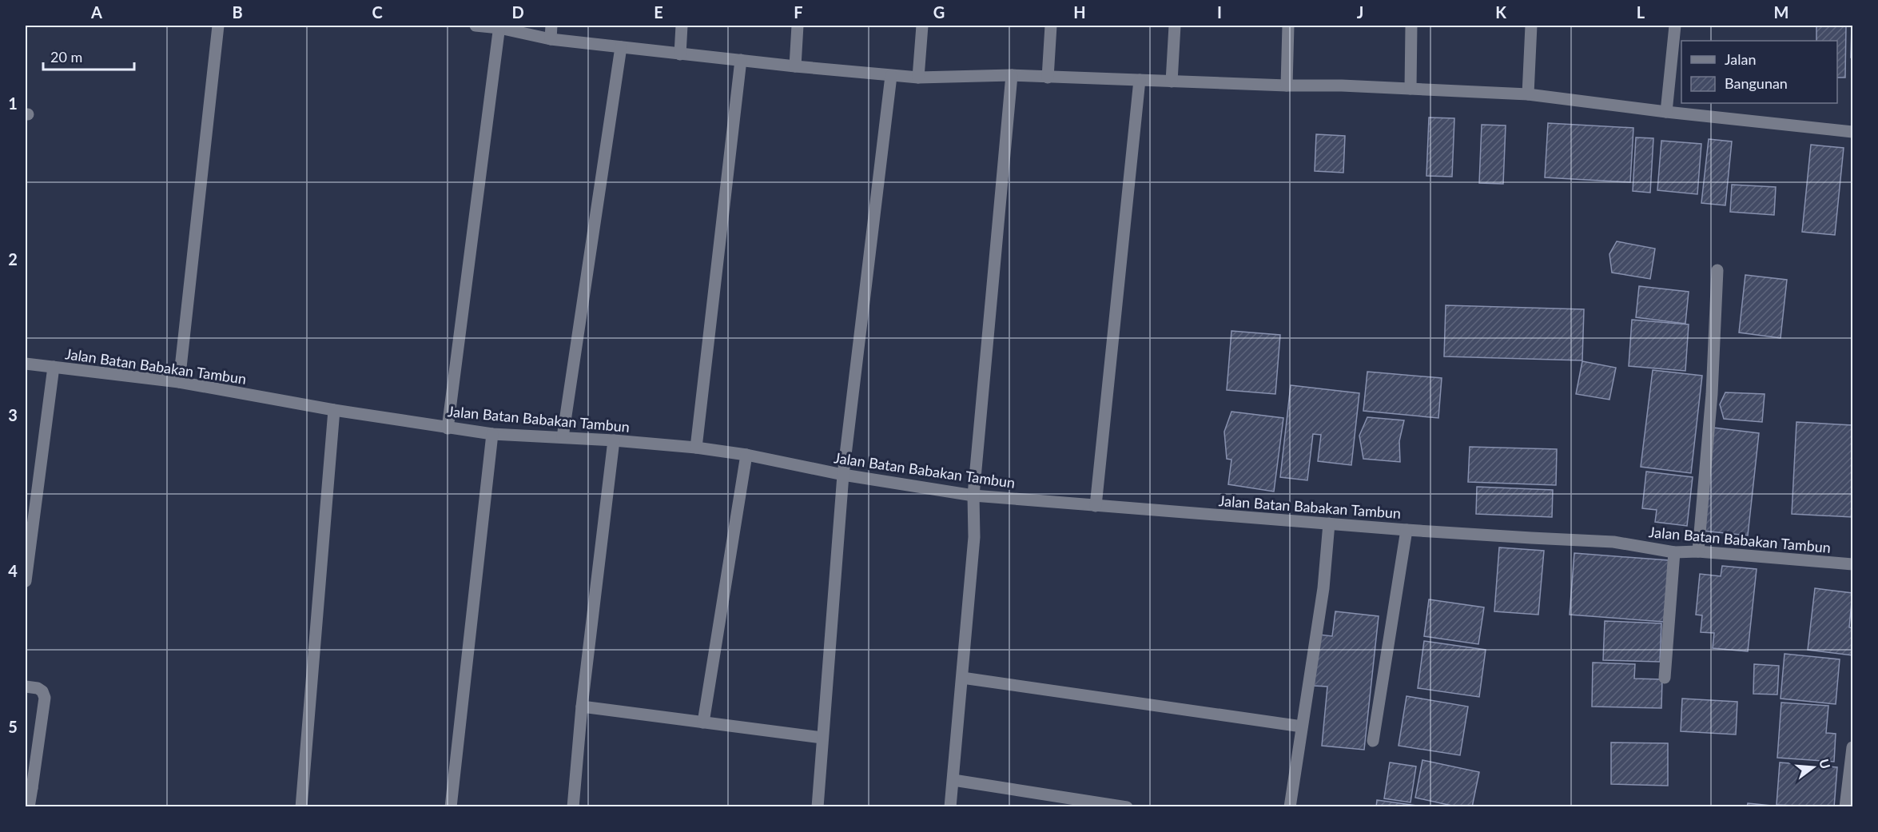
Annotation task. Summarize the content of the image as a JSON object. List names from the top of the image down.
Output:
{
  "streets": {
    "street": ["Jalan Batan Babakan Tambun"]
  },
  "legend": ["Jalan", "Bangunan"],
  "scale_bar": "20 m",
  "north": "right",
  "grid": {
    "columns": [
      "A",
      "B",
      "C",
      "D",
      "E",
      "F",
      "G",
      "H",
      "I",
      "J",
      "K",
      "L",
      "M"
    ],
    "rows": [
      "1",
      "2",
      "3",
      "4",
      "5"
    ]
  }
}
